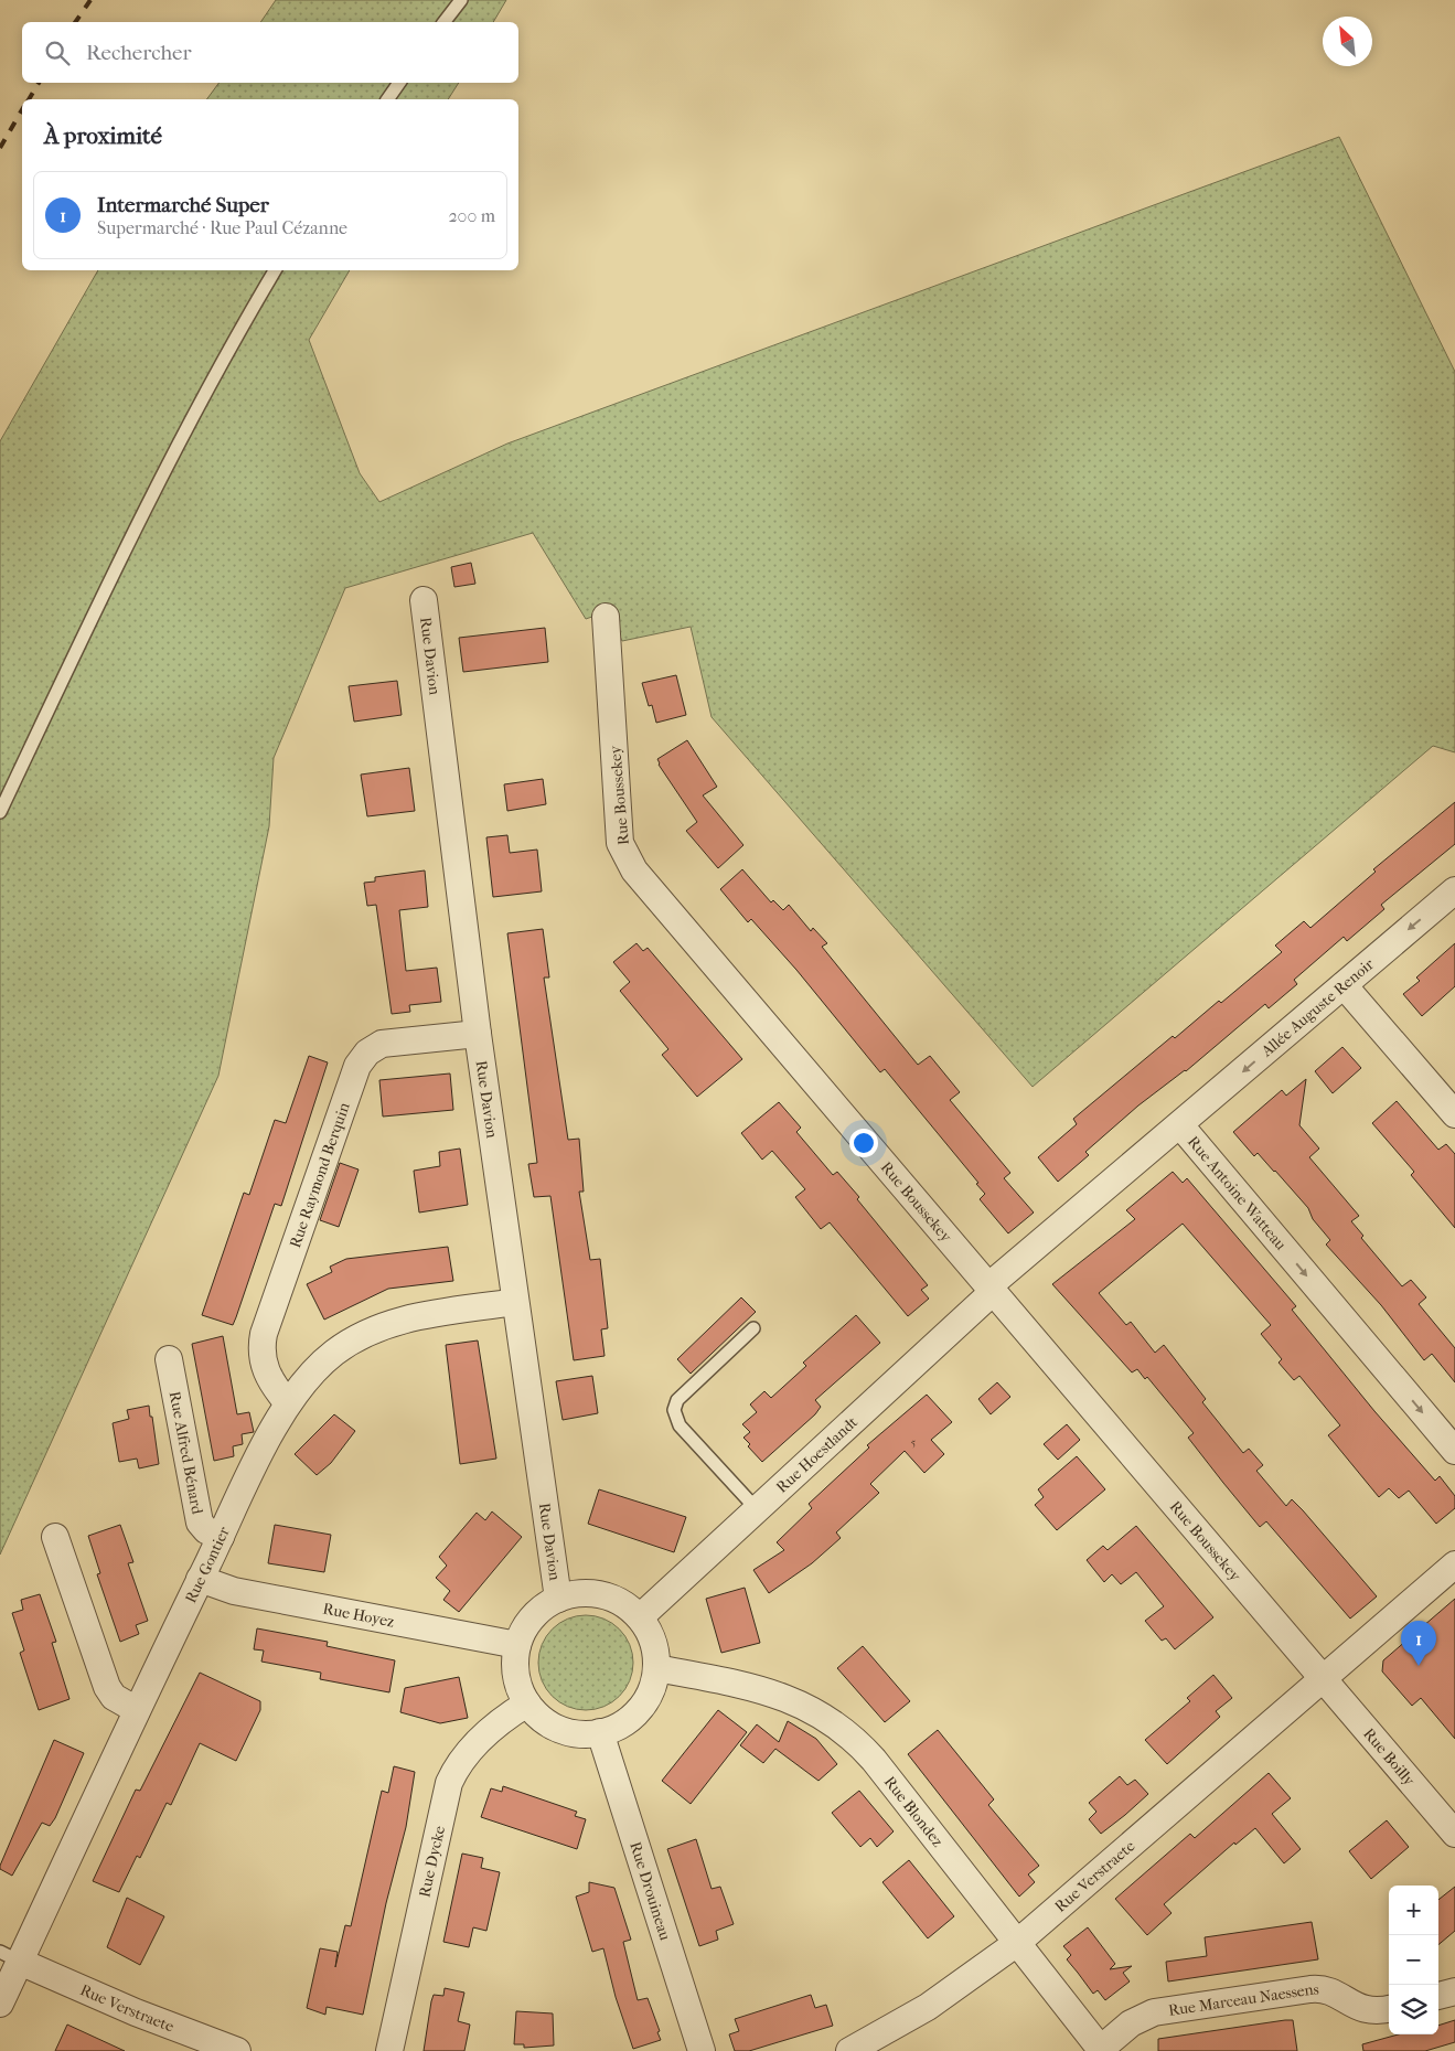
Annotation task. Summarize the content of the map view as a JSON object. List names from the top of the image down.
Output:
{
  "streets": {
    "street": [
      "Rue Davion",
      "Rue Boussekey",
      "Allée Auguste Renoir",
      "Rue Raymond Berquin",
      "Rue Antoine Watteau",
      "Rue Alfred Bénard",
      "Rue Hoestlandt",
      "Rue Gontier",
      "Rue Hoyez",
      "Rue Boilly",
      "Rue Blondez",
      "Rue Dycke",
      "Rue Verstraete",
      "Rue Drouineau",
      "Rue Marceau Naessens"
    ]
  },
  "crossings": [
    ["Rue Davion", "Rue Raymond Berquin"],
    ["Rue Davion", "Rue Hoestlandt"],
    ["Rue Davion", "Rue Gontier"],
    ["Rue Davion", "Rue Hoyez"],
    ["Rue Davion", "Rue Blondez"],
    ["Rue Davion", "Rue Dycke"],
    ["Rue Davion", "Rue Drouineau"],
    ["Rue Boussekey", "Rue Antoine Watteau"],
    ["Rue Boussekey", "Rue Hoestlandt"],
    ["Rue Boussekey", "Rue Boilly"],
    ["Rue Boussekey", "Rue Verstraete"],
    ["Allée Auguste Renoir", "Rue Antoine Watteau"],
    ["Rue Raymond Berquin", "Rue Gontier"],
    ["Rue Antoine Watteau", "Rue Hoestlandt"],
    ["Rue Alfred Bénard", "Rue Gontier"],
    ["Rue Hoestlandt", "Rue Hoyez"],
    ["Rue Hoestlandt", "Rue Blondez"],
    ["Rue Hoestlandt", "Rue Dycke"],
    ["Rue Hoestlandt", "Rue Drouineau"],
    ["Rue Gontier", "Rue Hoyez"],
    ["Rue Gontier", "Rue Verstraete"],
    ["Rue Hoyez", "Rue Blondez"],
    ["Rue Hoyez", "Rue Dycke"],
    ["Rue Hoyez", "Rue Drouineau"],
    ["Rue Boilly", "Rue Verstraete"],
    ["Rue Blondez", "Rue Dycke"],
    ["Rue Blondez", "Rue Verstraete"],
    ["Rue Blondez", "Rue Drouineau"],
    ["Rue Blondez", "Rue Marceau Naessens"],
    ["Rue Dycke", "Rue Drouineau"]
  ],
  "one_way": ["Allée Auguste Renoir"],
  "house_numbers": ["5"],
  "north": "top left",
  "page": {
    "search": "Rechercher",
    "heading": "À proximité",
    "list": [
      {
        "mark": "1",
        "name": "Intermarché Super",
        "note": "Supermarché · Rue Paul Cézanne",
        "value": "200 m"
      }
    ],
    "pins": "1",
    "map_buttons": ["+", "−"]
  }
}
